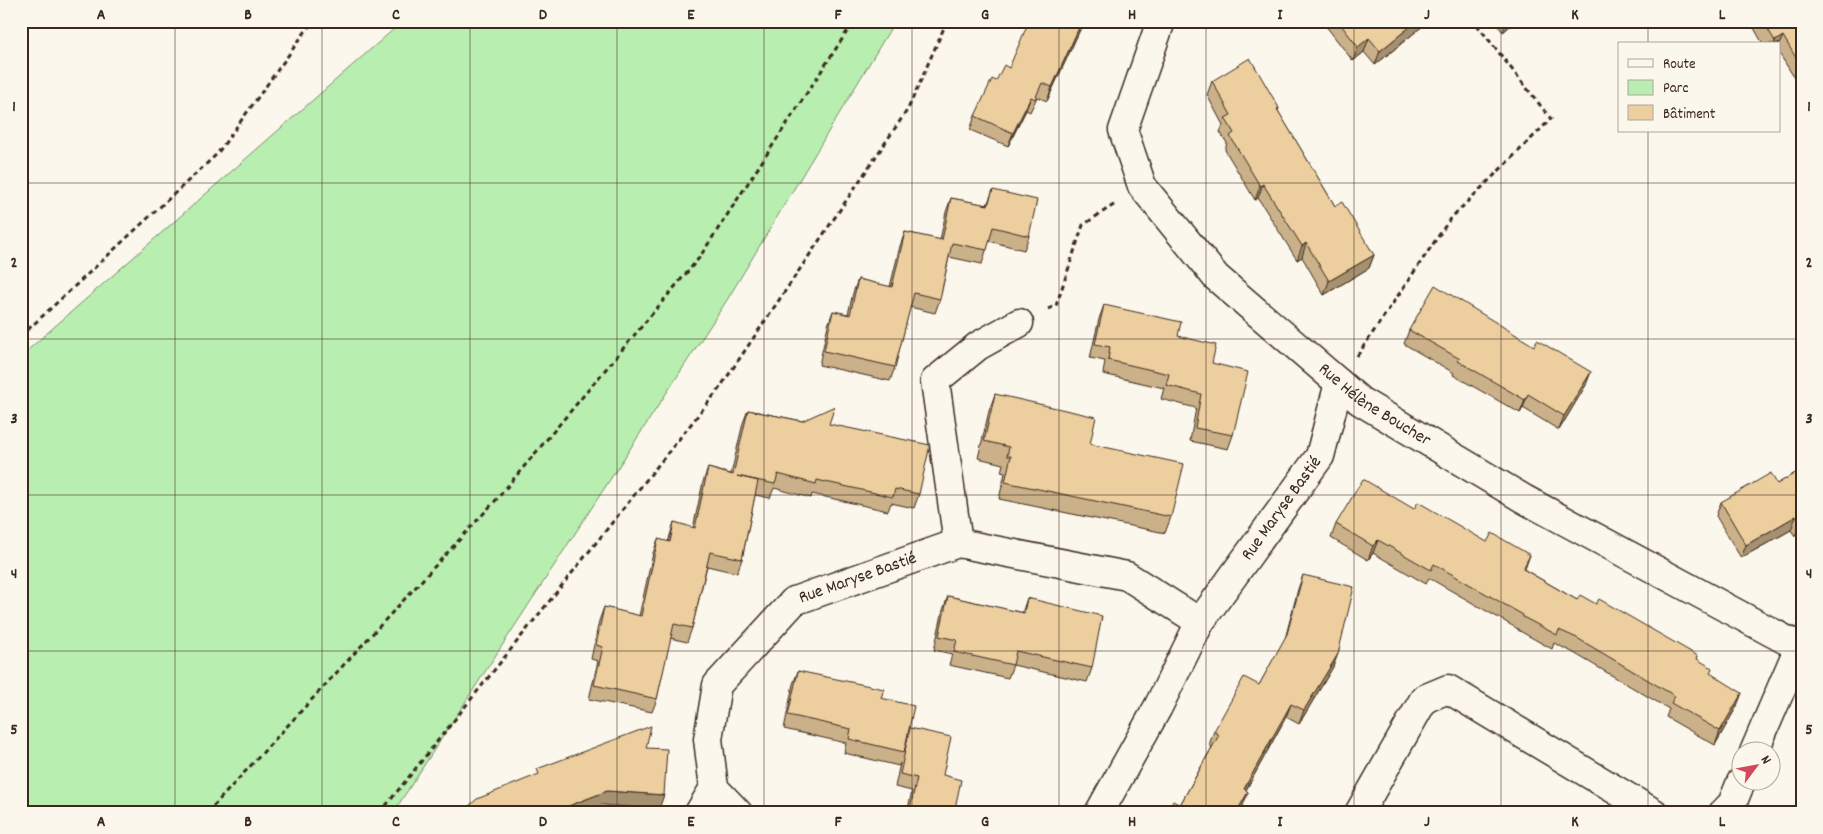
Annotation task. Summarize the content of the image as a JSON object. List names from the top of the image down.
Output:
{
  "streets": {
    "street": ["Rue Hélène Boucher", "Rue Maryse Bastié"]
  },
  "crossings": [
    ["Rue Hélène Boucher", "Rue Maryse Bastié"]
  ],
  "legend": ["Route", "Parc", "Bâtiment"],
  "north": "top right",
  "grid": {
    "columns": [
      "A",
      "B",
      "C",
      "D",
      "E",
      "F",
      "G",
      "H",
      "I",
      "J",
      "K",
      "L"
    ],
    "rows": [
      "1",
      "2",
      "3",
      "4",
      "5"
    ]
  }
}
